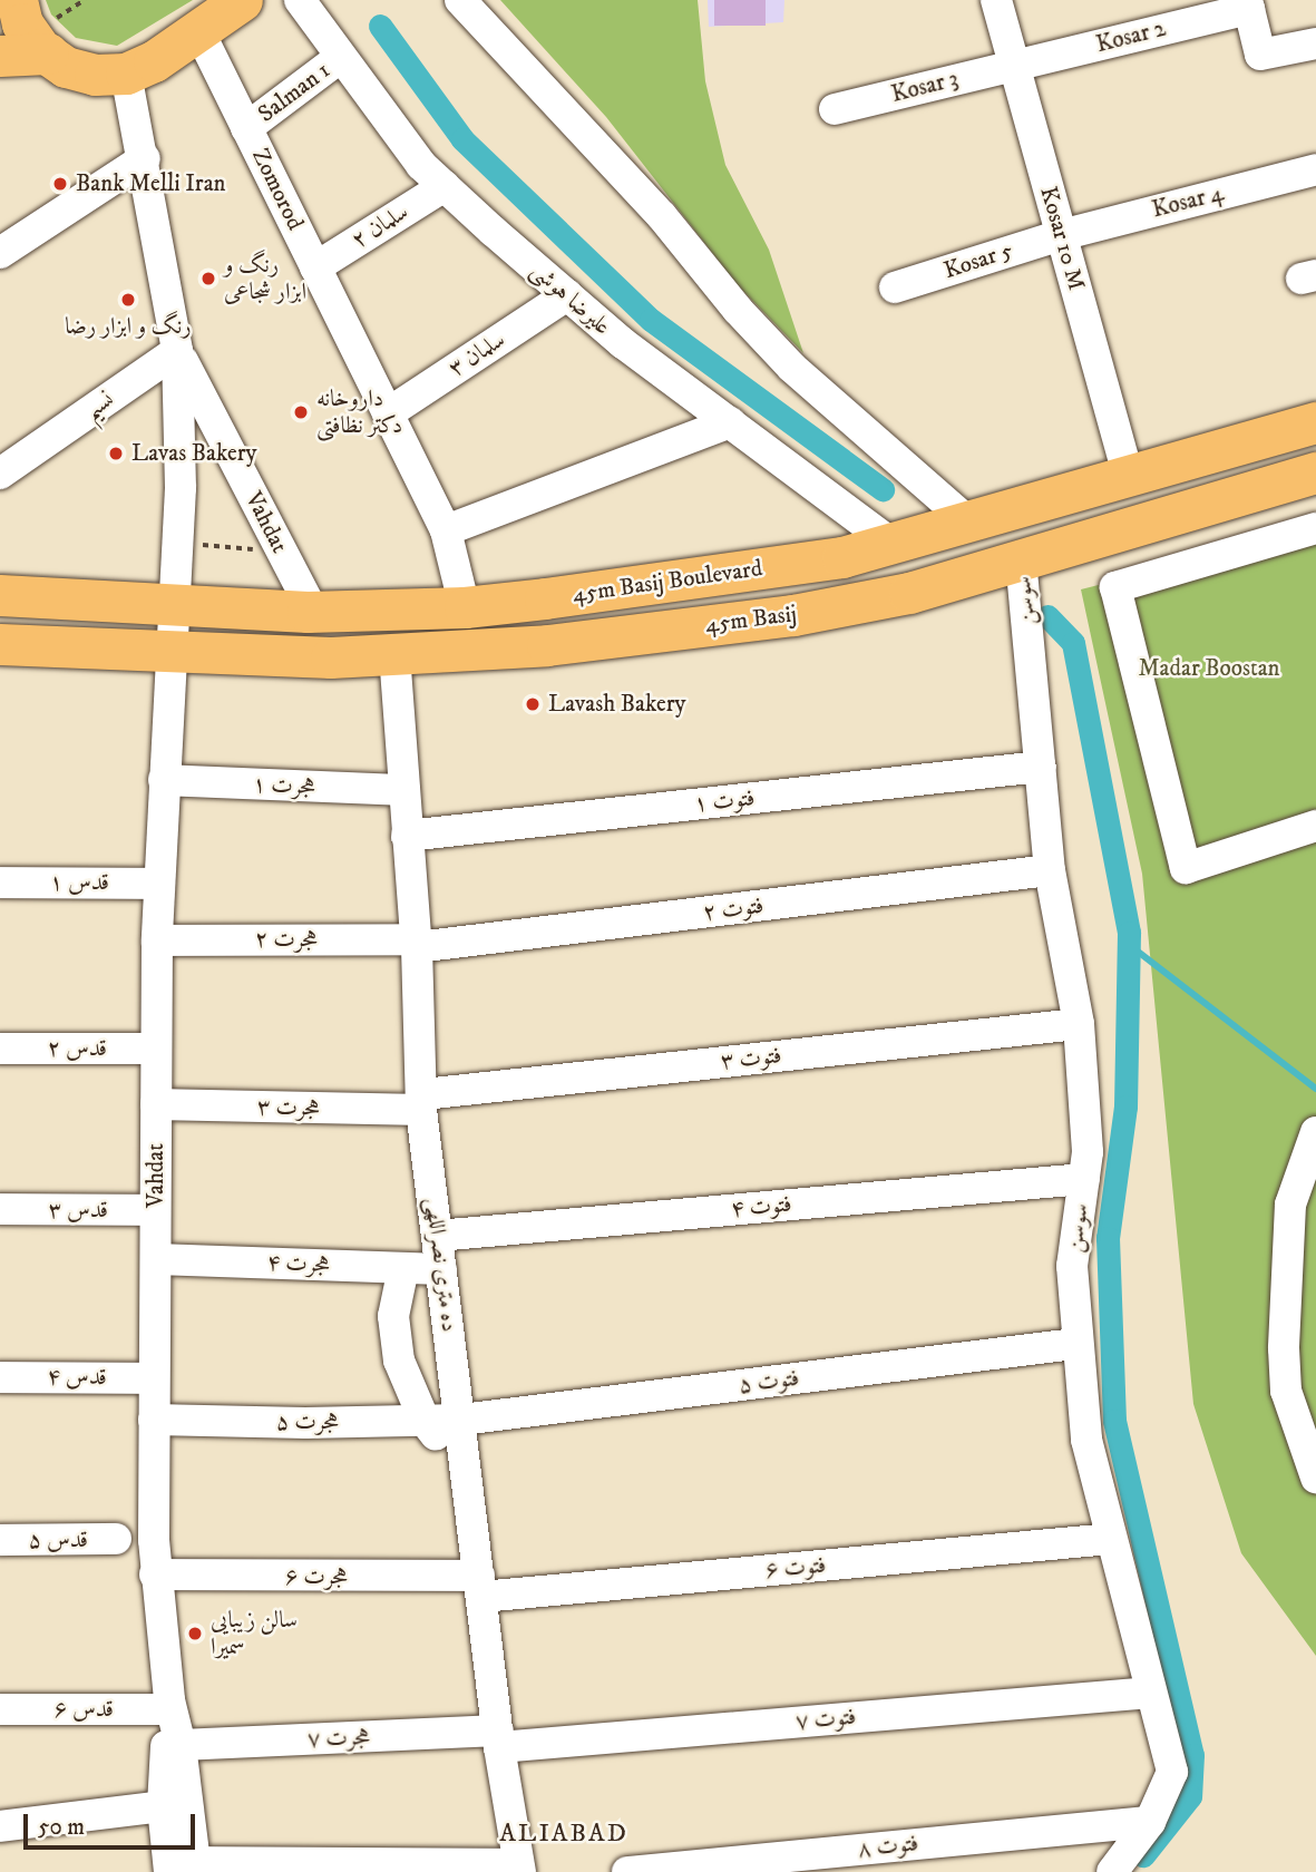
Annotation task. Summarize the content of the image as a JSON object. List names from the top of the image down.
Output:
{
  "streets": {
    "main road": ["45m Basij Boulevard", "45m Basij"],
    "street": [
      "Kosar 2",
      "Kosar 3",
      "Salman 1",
      "Zomorod",
      "Kosar 4",
      "سلمان ۲",
      "Kosar 10 M",
      "Kosar 5",
      "علیرضا هوشی",
      "سلمان ۳",
      "نسیم",
      "Vahdat",
      "سوسن",
      "هجرت ۱",
      "فتوت ۱",
      "قدس ۱",
      "فتوت ۲",
      "هجرت ۲",
      "قدس ۲",
      "فتوت ۳",
      "هجرت ۳",
      "فتوت ۴",
      "قدس ۳",
      "هجرت ۴",
      "ده متری نصراللهی",
      "قدس ۴",
      "فتوت ۵",
      "هجرت ۵",
      "قدس ۵",
      "فتوت ۶",
      "هجرت ۶",
      "قدس ۶",
      "فتوت ۷",
      "هجرت ۷",
      "فتوت ۸"
    ]
  },
  "crossings": [
    ["Kosar 2", "Kosar 3"],
    ["Kosar 2", "Kosar 10 M"],
    ["Kosar 3", "Kosar 10 M"],
    ["Salman 1", "Zomorod"],
    ["Salman 1", "علیرضا هوشی"],
    ["Zomorod", "سلمان ۲"],
    ["Zomorod", "سلمان ۳"],
    ["Zomorod", "45m Basij Boulevard"],
    ["Kosar 4", "Kosar 10 M"],
    ["Kosar 4", "Kosar 5"],
    ["سلمان ۲", "علیرضا هوشی"],
    ["Kosar 10 M", "Kosar 5"],
    ["Kosar 10 M", "45m Basij Boulevard"],
    ["علیرضا هوشی", "سلمان ۳"],
    ["علیرضا هوشی", "45m Basij Boulevard"],
    ["نسیم", "Vahdat"],
    ["Vahdat", "45m Basij Boulevard"],
    ["Vahdat", "45m Basij"],
    ["Vahdat", "هجرت ۱"],
    ["Vahdat", "قدس ۱"],
    ["Vahdat", "هجرت ۲"],
    ["Vahdat", "قدس ۲"],
    ["Vahdat", "هجرت ۳"],
    ["Vahdat", "قدس ۳"],
    ["Vahdat", "هجرت ۴"],
    ["Vahdat", "قدس ۴"],
    ["Vahdat", "هجرت ۵"],
    ["Vahdat", "هجرت ۶"],
    ["Vahdat", "قدس ۶"],
    ["Vahdat", "هجرت ۷"],
    ["سوسن", "45m Basij"],
    ["سوسن", "فتوت ۱"],
    ["سوسن", "فتوت ۲"],
    ["سوسن", "فتوت ۳"],
    ["سوسن", "فتوت ۴"],
    ["سوسن", "فتوت ۵"],
    ["سوسن", "فتوت ۶"],
    ["سوسن", "فتوت ۷"],
    ["سوسن", "فتوت ۸"],
    ["45m Basij", "ده متری نصراللهی"],
    ["هجرت ۱", "ده متری نصراللهی"],
    ["فتوت ۱", "ده متری نصراللهی"],
    ["فتوت ۲", "هجرت ۲"],
    ["فتوت ۲", "ده متری نصراللهی"],
    ["هجرت ۲", "ده متری نصراللهی"],
    ["فتوت ۳", "هجرت ۳"],
    ["فتوت ۳", "ده متری نصراللهی"],
    ["هجرت ۳", "ده متری نصراللهی"],
    ["فتوت ۴", "ده متری نصراللهی"],
    ["هجرت ۴", "ده متری نصراللهی"],
    ["ده متری نصراللهی", "فتوت ۵"],
    ["ده متری نصراللهی", "هجرت ۵"],
    ["ده متری نصراللهی", "فتوت ۶"],
    ["ده متری نصراللهی", "هجرت ۶"],
    ["ده متری نصراللهی", "فتوت ۷"],
    ["ده متری نصراللهی", "هجرت ۷"],
    ["فتوت ۵", "هجرت ۵"],
    ["فتوت ۶", "هجرت ۶"],
    ["فتوت ۷", "هجرت ۷"]
  ],
  "districts": ["ALIABAD"],
  "parks": ["Madar Boostan"],
  "places": [
    "Bank Melli Iran",
    "رنگ و ابزار شجاعی",
    "رنگ و ابزار رضا",
    "داروخانه دکتر نظافتی",
    "Lavas Bakery",
    "Lavash Bakery",
    "سالن زیبایی سمیرا"
  ],
  "scale_bar": "50 m"
}
